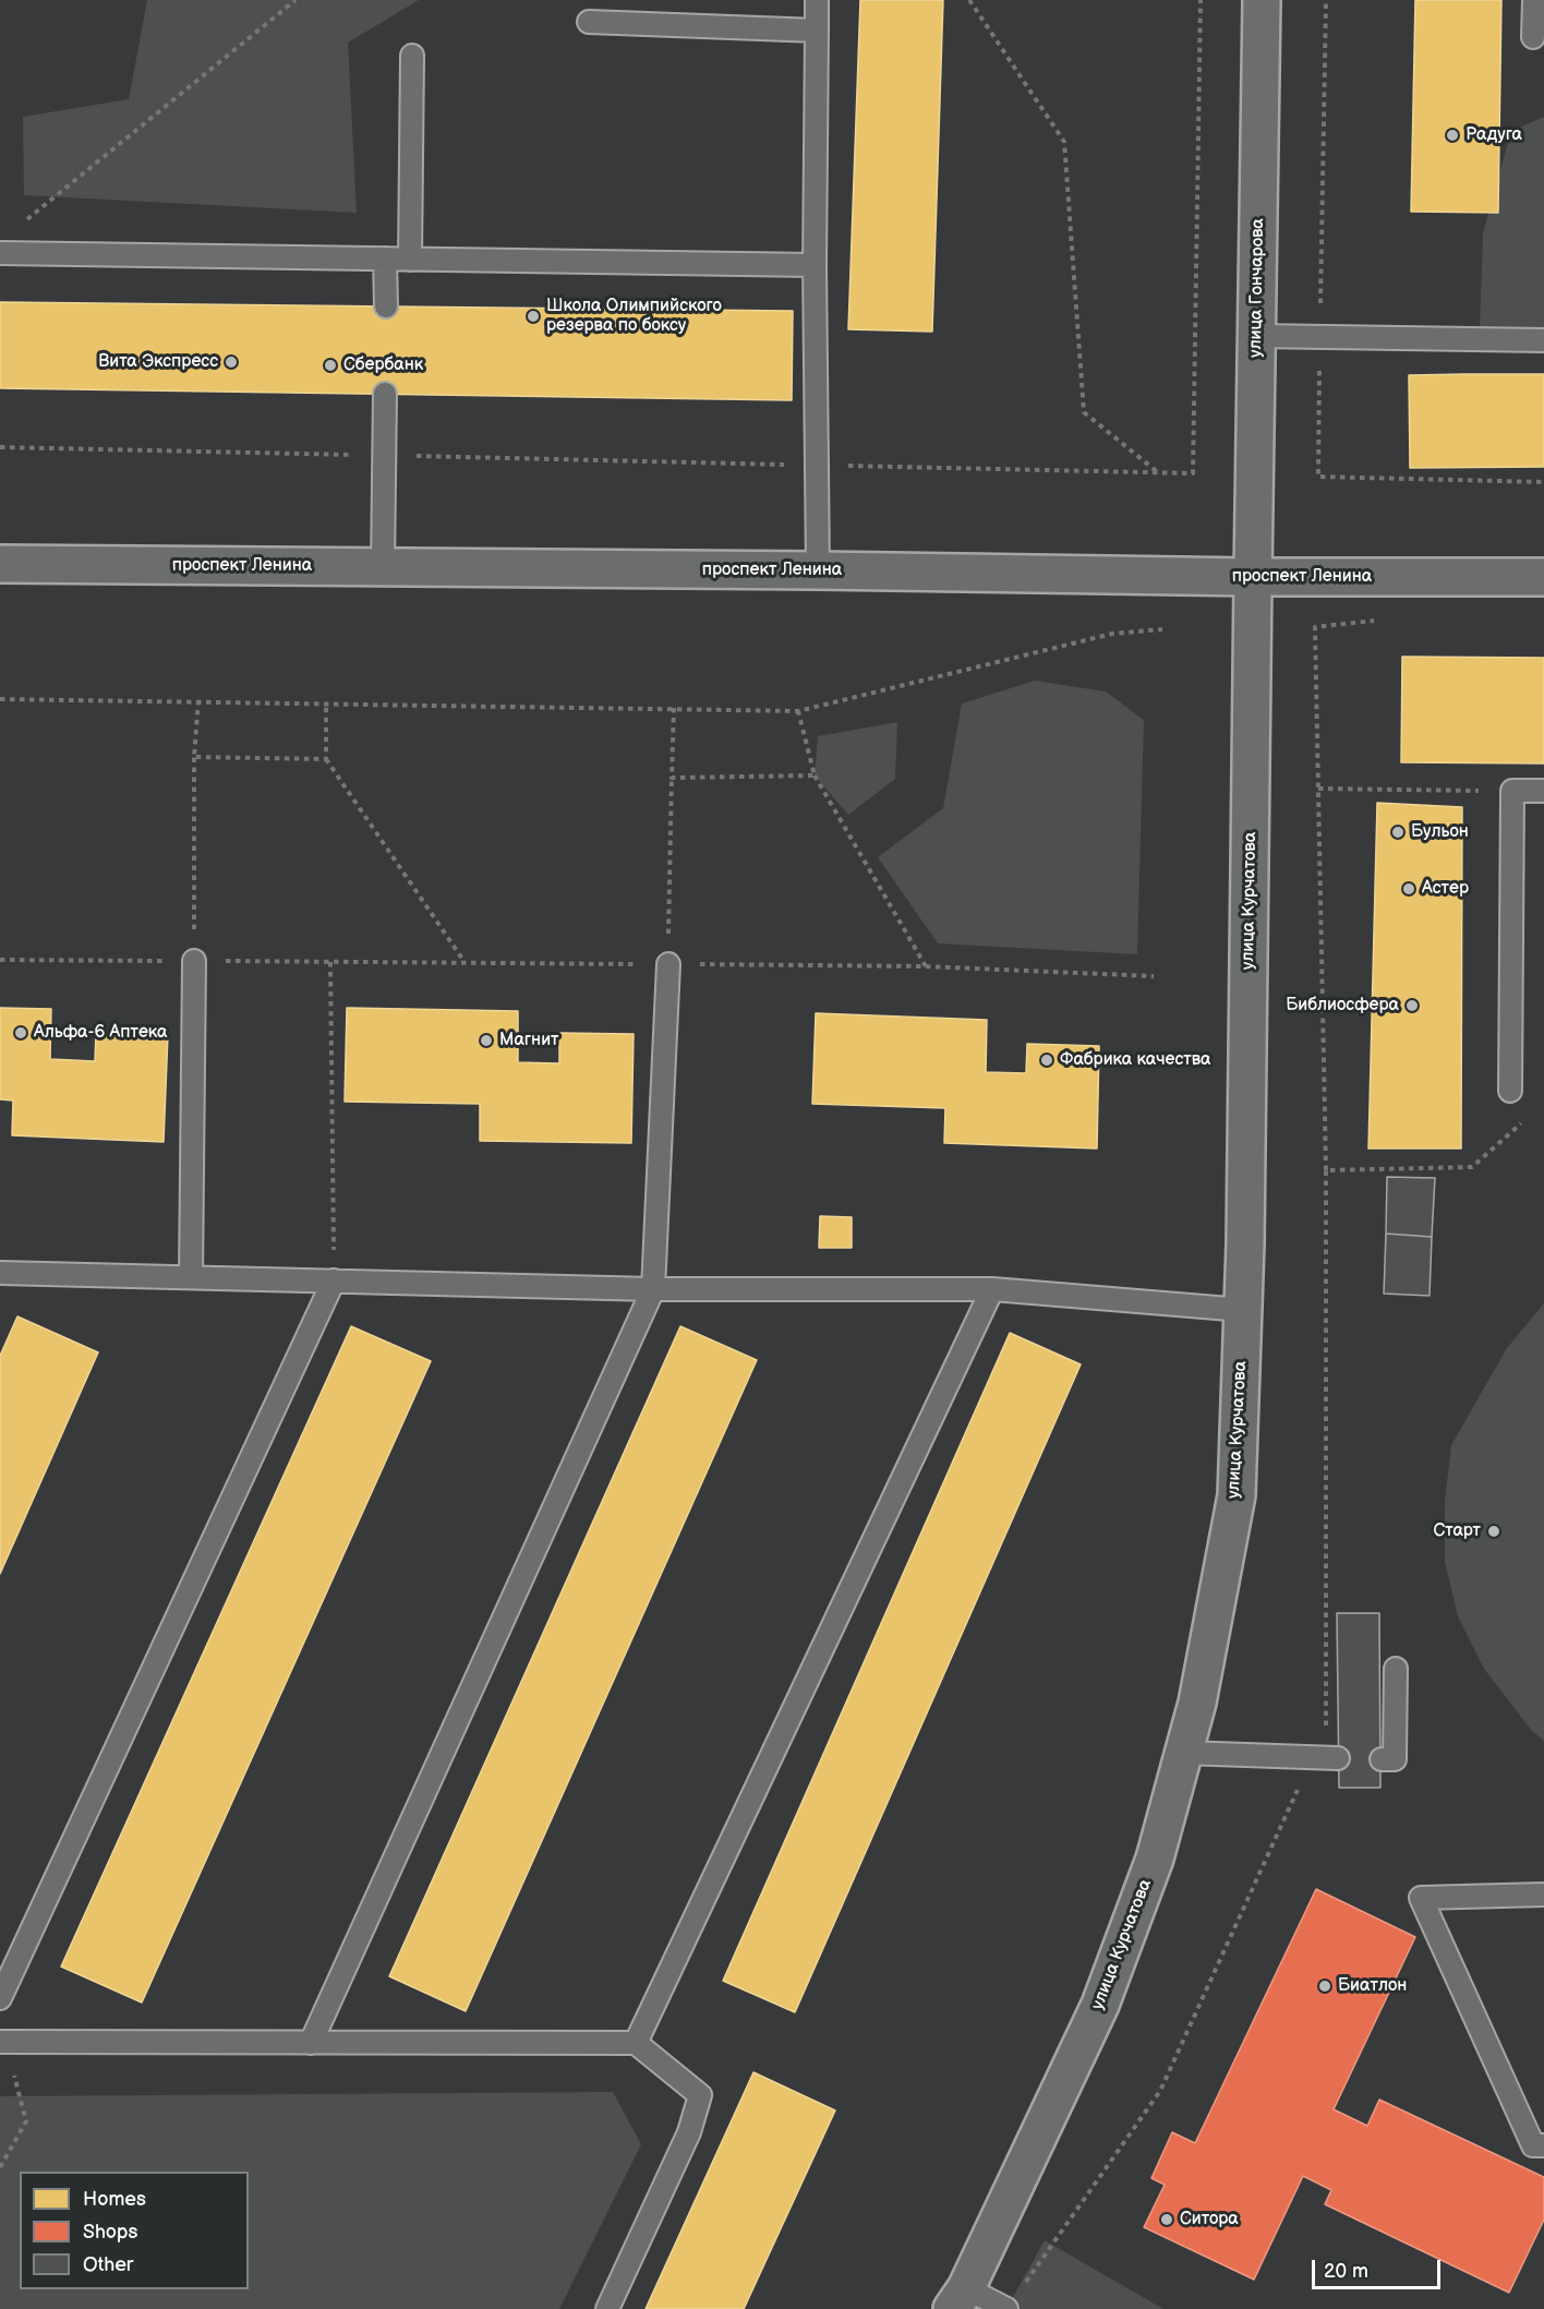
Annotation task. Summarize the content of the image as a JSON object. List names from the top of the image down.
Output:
{
  "streets": {
    "street": ["улица Гончарова", "проспект Ленина", "улица Курчатова"]
  },
  "crossings": [
    ["улица Гончарова", "проспект Ленина"],
    ["улица Гончарова", "улица Курчатова"],
    ["проспект Ленина", "улица Курчатова"]
  ],
  "places": [
    "Радуга",
    "Школа Олимпийского резерва по боксу",
    "Вита Экспресс",
    "Сбербанк",
    "Бульон",
    "Астер",
    "Библиосфера",
    "Альфа-6 Аптека",
    "Магнит",
    "Фабрика качества",
    "Старт",
    "Биатлон",
    "Ситора"
  ],
  "legend": ["Homes", "Shops", "Other"],
  "scale_bar": "20 m"
}
